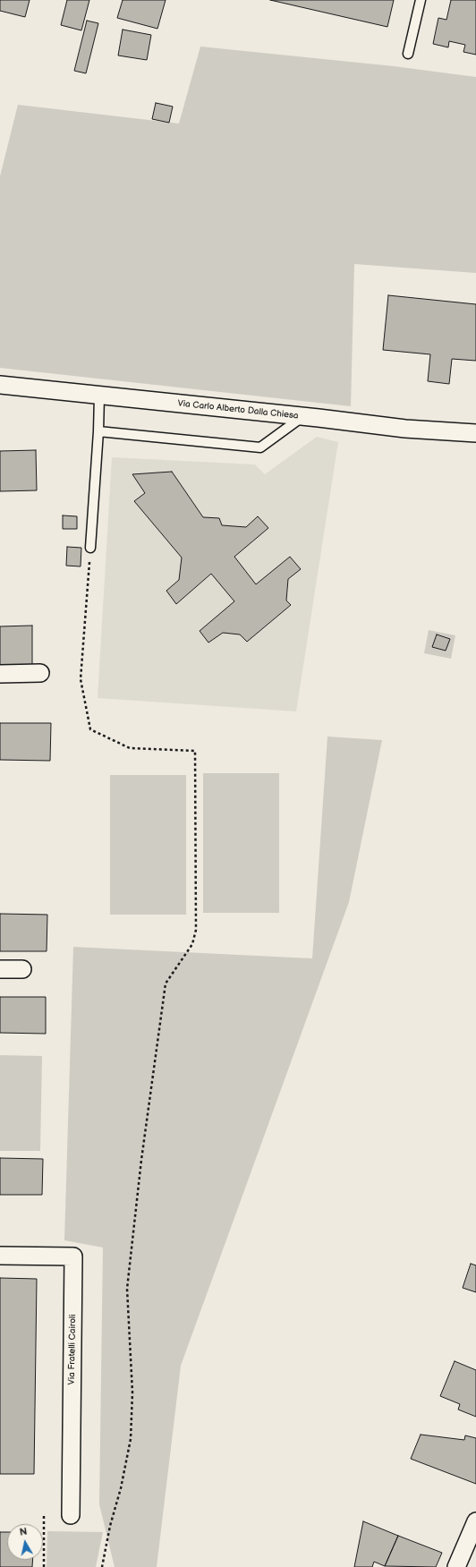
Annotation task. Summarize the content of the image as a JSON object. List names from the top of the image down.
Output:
{
  "streets": {
    "street": ["Via Carlo Alberto Dalla Chiesa", "Via Fratelli Cairoli"]
  },
  "north": "top"
}
